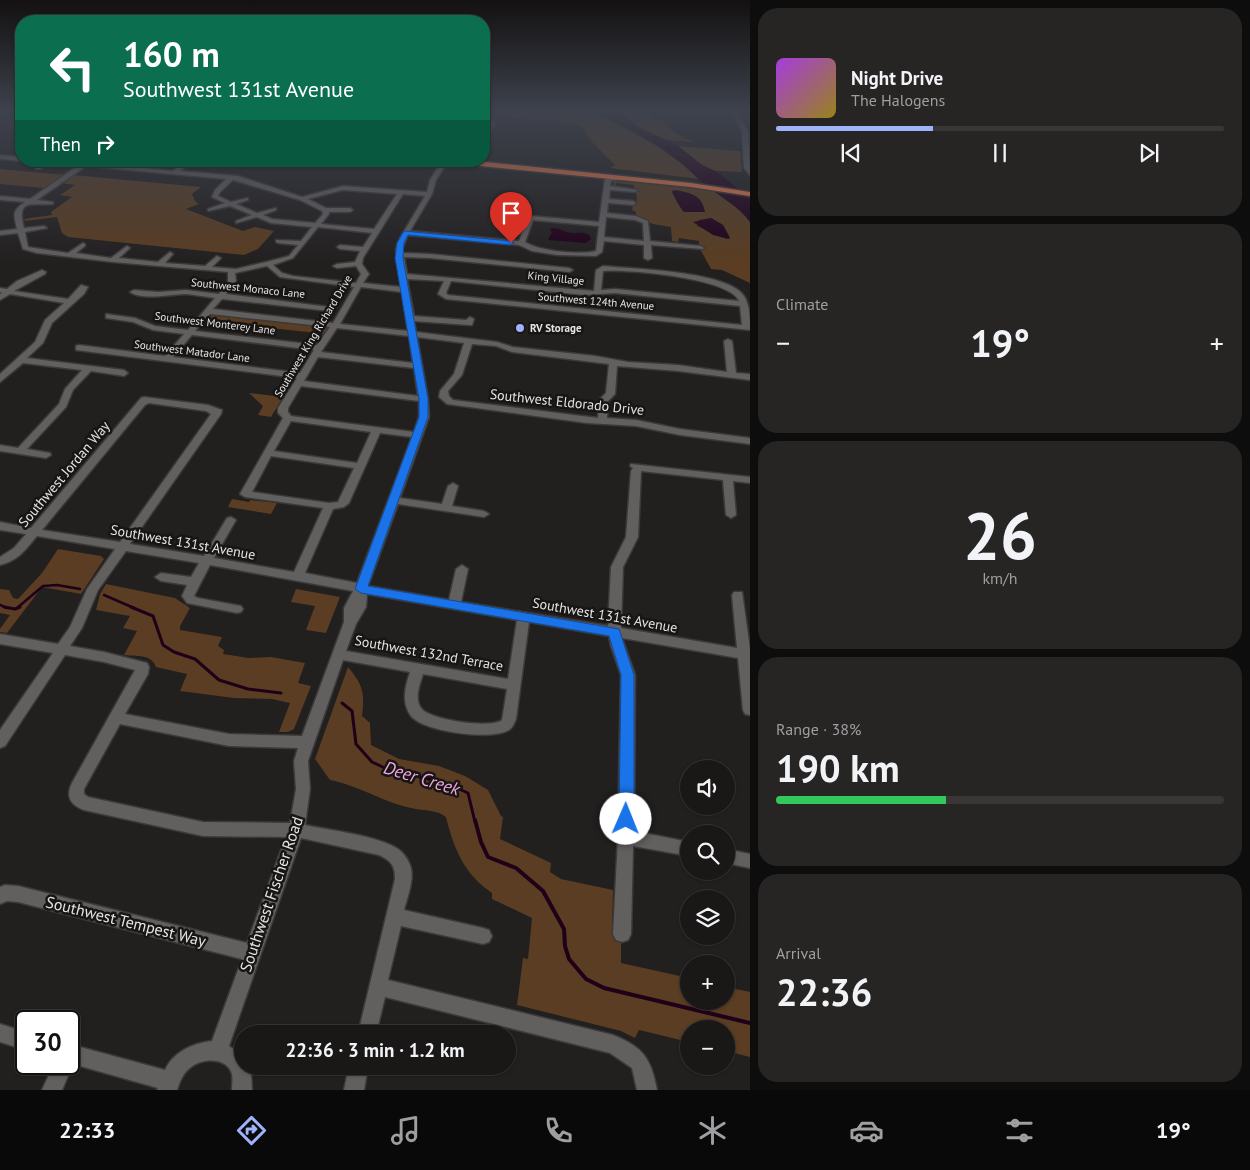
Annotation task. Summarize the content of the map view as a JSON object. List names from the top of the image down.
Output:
{
  "streets": {
    "street": [
      "King Village",
      "Southwest Monaco Lane",
      "Southwest 124th Avenue",
      "Southwest Monterey Lane",
      "Southwest King Richard Drive",
      "Southwest Matador Lane",
      "Southwest Eldorado Drive",
      "Southwest Jordan Way",
      "Southwest 131st Avenue",
      "Southwest 132nd Terrace",
      "Southwest Fischer Road",
      "Southwest Tempest Way"
    ]
  },
  "crossings": [
    ["King Village", "Southwest 124th Avenue"],
    ["King Village", "Southwest Fischer Road"],
    ["Southwest Monterey Lane", "Southwest King Richard Drive"],
    ["Southwest Monterey Lane", "Southwest Fischer Road"],
    ["Southwest King Richard Drive", "Southwest Matador Lane"],
    ["Southwest Matador Lane", "Southwest Fischer Road"],
    ["Southwest Jordan Way", "Southwest 131st Avenue"],
    ["Southwest 131st Avenue", "Southwest Fischer Road"],
    ["Southwest 132nd Terrace", "Southwest Fischer Road"],
    ["Southwest Fischer Road", "Southwest Tempest Way"]
  ],
  "water": ["Deer Creek"],
  "places": ["RV Storage"],
  "page": {
    "turn": ["160 m", "Southwest 131st Avenue"],
    "song": ["Night Drive", "The Halogens"],
    "then": "Then",
    "tile": [
      "Climate",
      ["26", "km/h"],
      ["Range · 38%", "190 km"],
      ["Arrival", "22:36"]
    ],
    "heat": ["−", "19°", "+"],
    "map_buttons": ["+", "−"],
    "limit": "30",
    "trip": "22:36 · 3 min · 1.2 km",
    "tabs": ["22:33", "19°"]
  }
}
